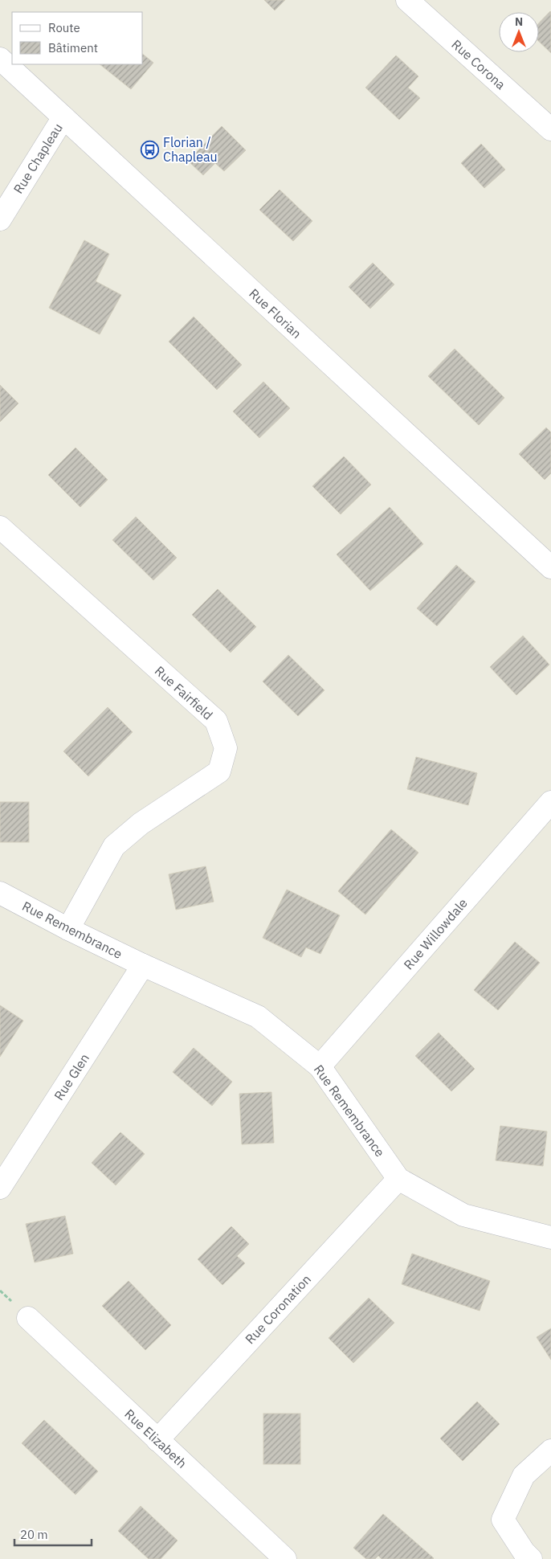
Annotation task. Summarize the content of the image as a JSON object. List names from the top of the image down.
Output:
{
  "streets": {
    "street": [
      "Rue Corona",
      "Rue Chapleau",
      "Rue Florian",
      "Rue Fairfield",
      "Rue Remembrance",
      "Rue Willowdale",
      "Rue Glen",
      "Rue Coronation",
      "Rue Elizabeth"
    ]
  },
  "crossings": [
    ["Rue Chapleau", "Rue Florian"],
    ["Rue Fairfield", "Rue Remembrance"],
    ["Rue Remembrance", "Rue Willowdale"],
    ["Rue Remembrance", "Rue Glen"],
    ["Rue Remembrance", "Rue Coronation"],
    ["Rue Coronation", "Rue Elizabeth"]
  ],
  "places": {
    "bus stop": ["Florian / Chapleau"]
  },
  "legend": ["Route", "Bâtiment"],
  "scale_bar": "20 m",
  "north": "top"
}
